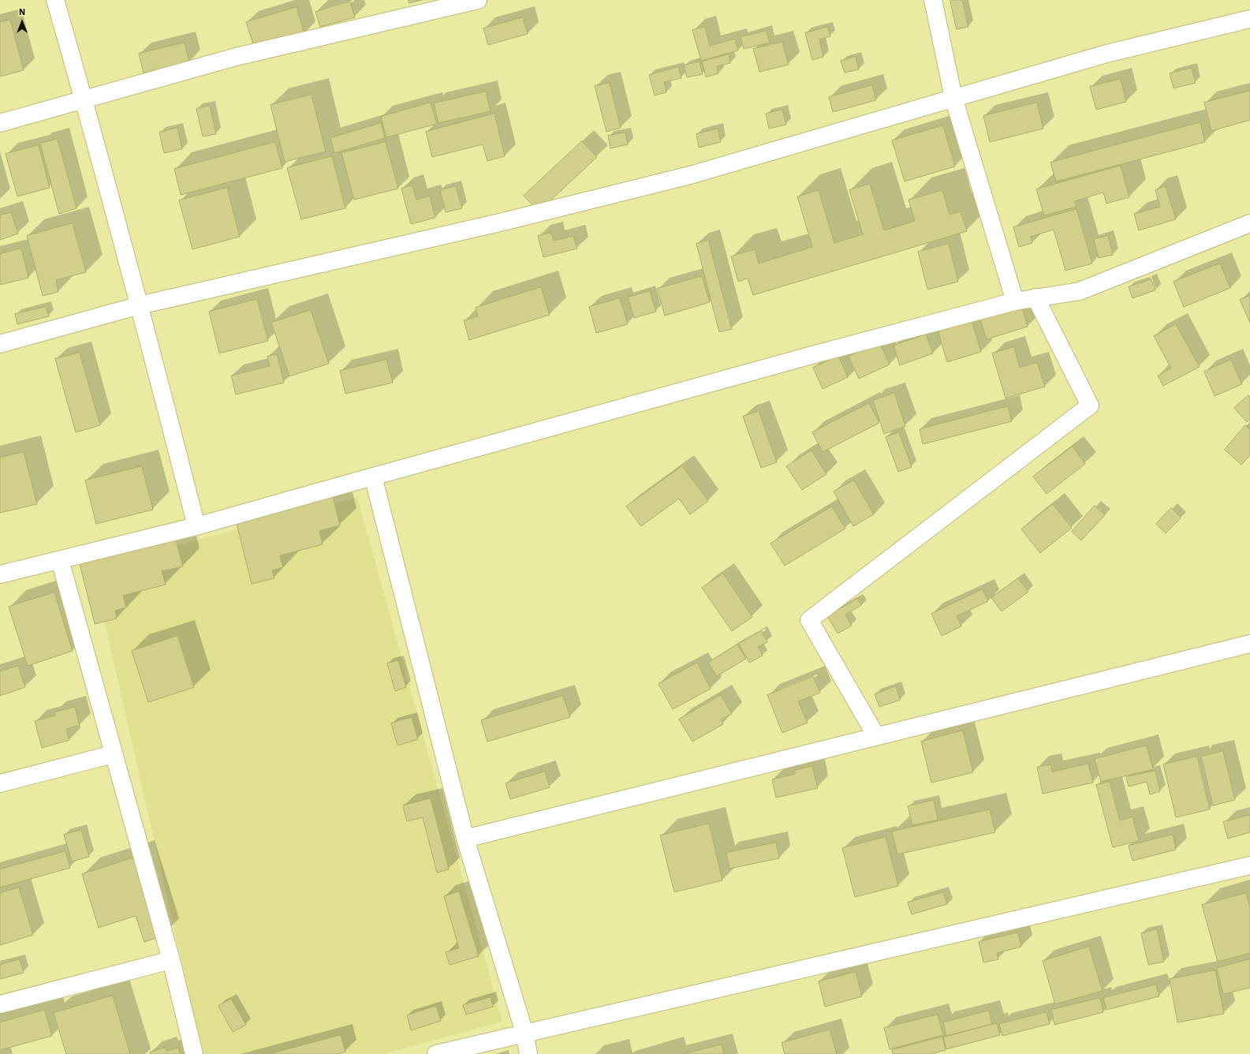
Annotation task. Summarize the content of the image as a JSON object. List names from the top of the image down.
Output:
{
  "north": "top"
}
